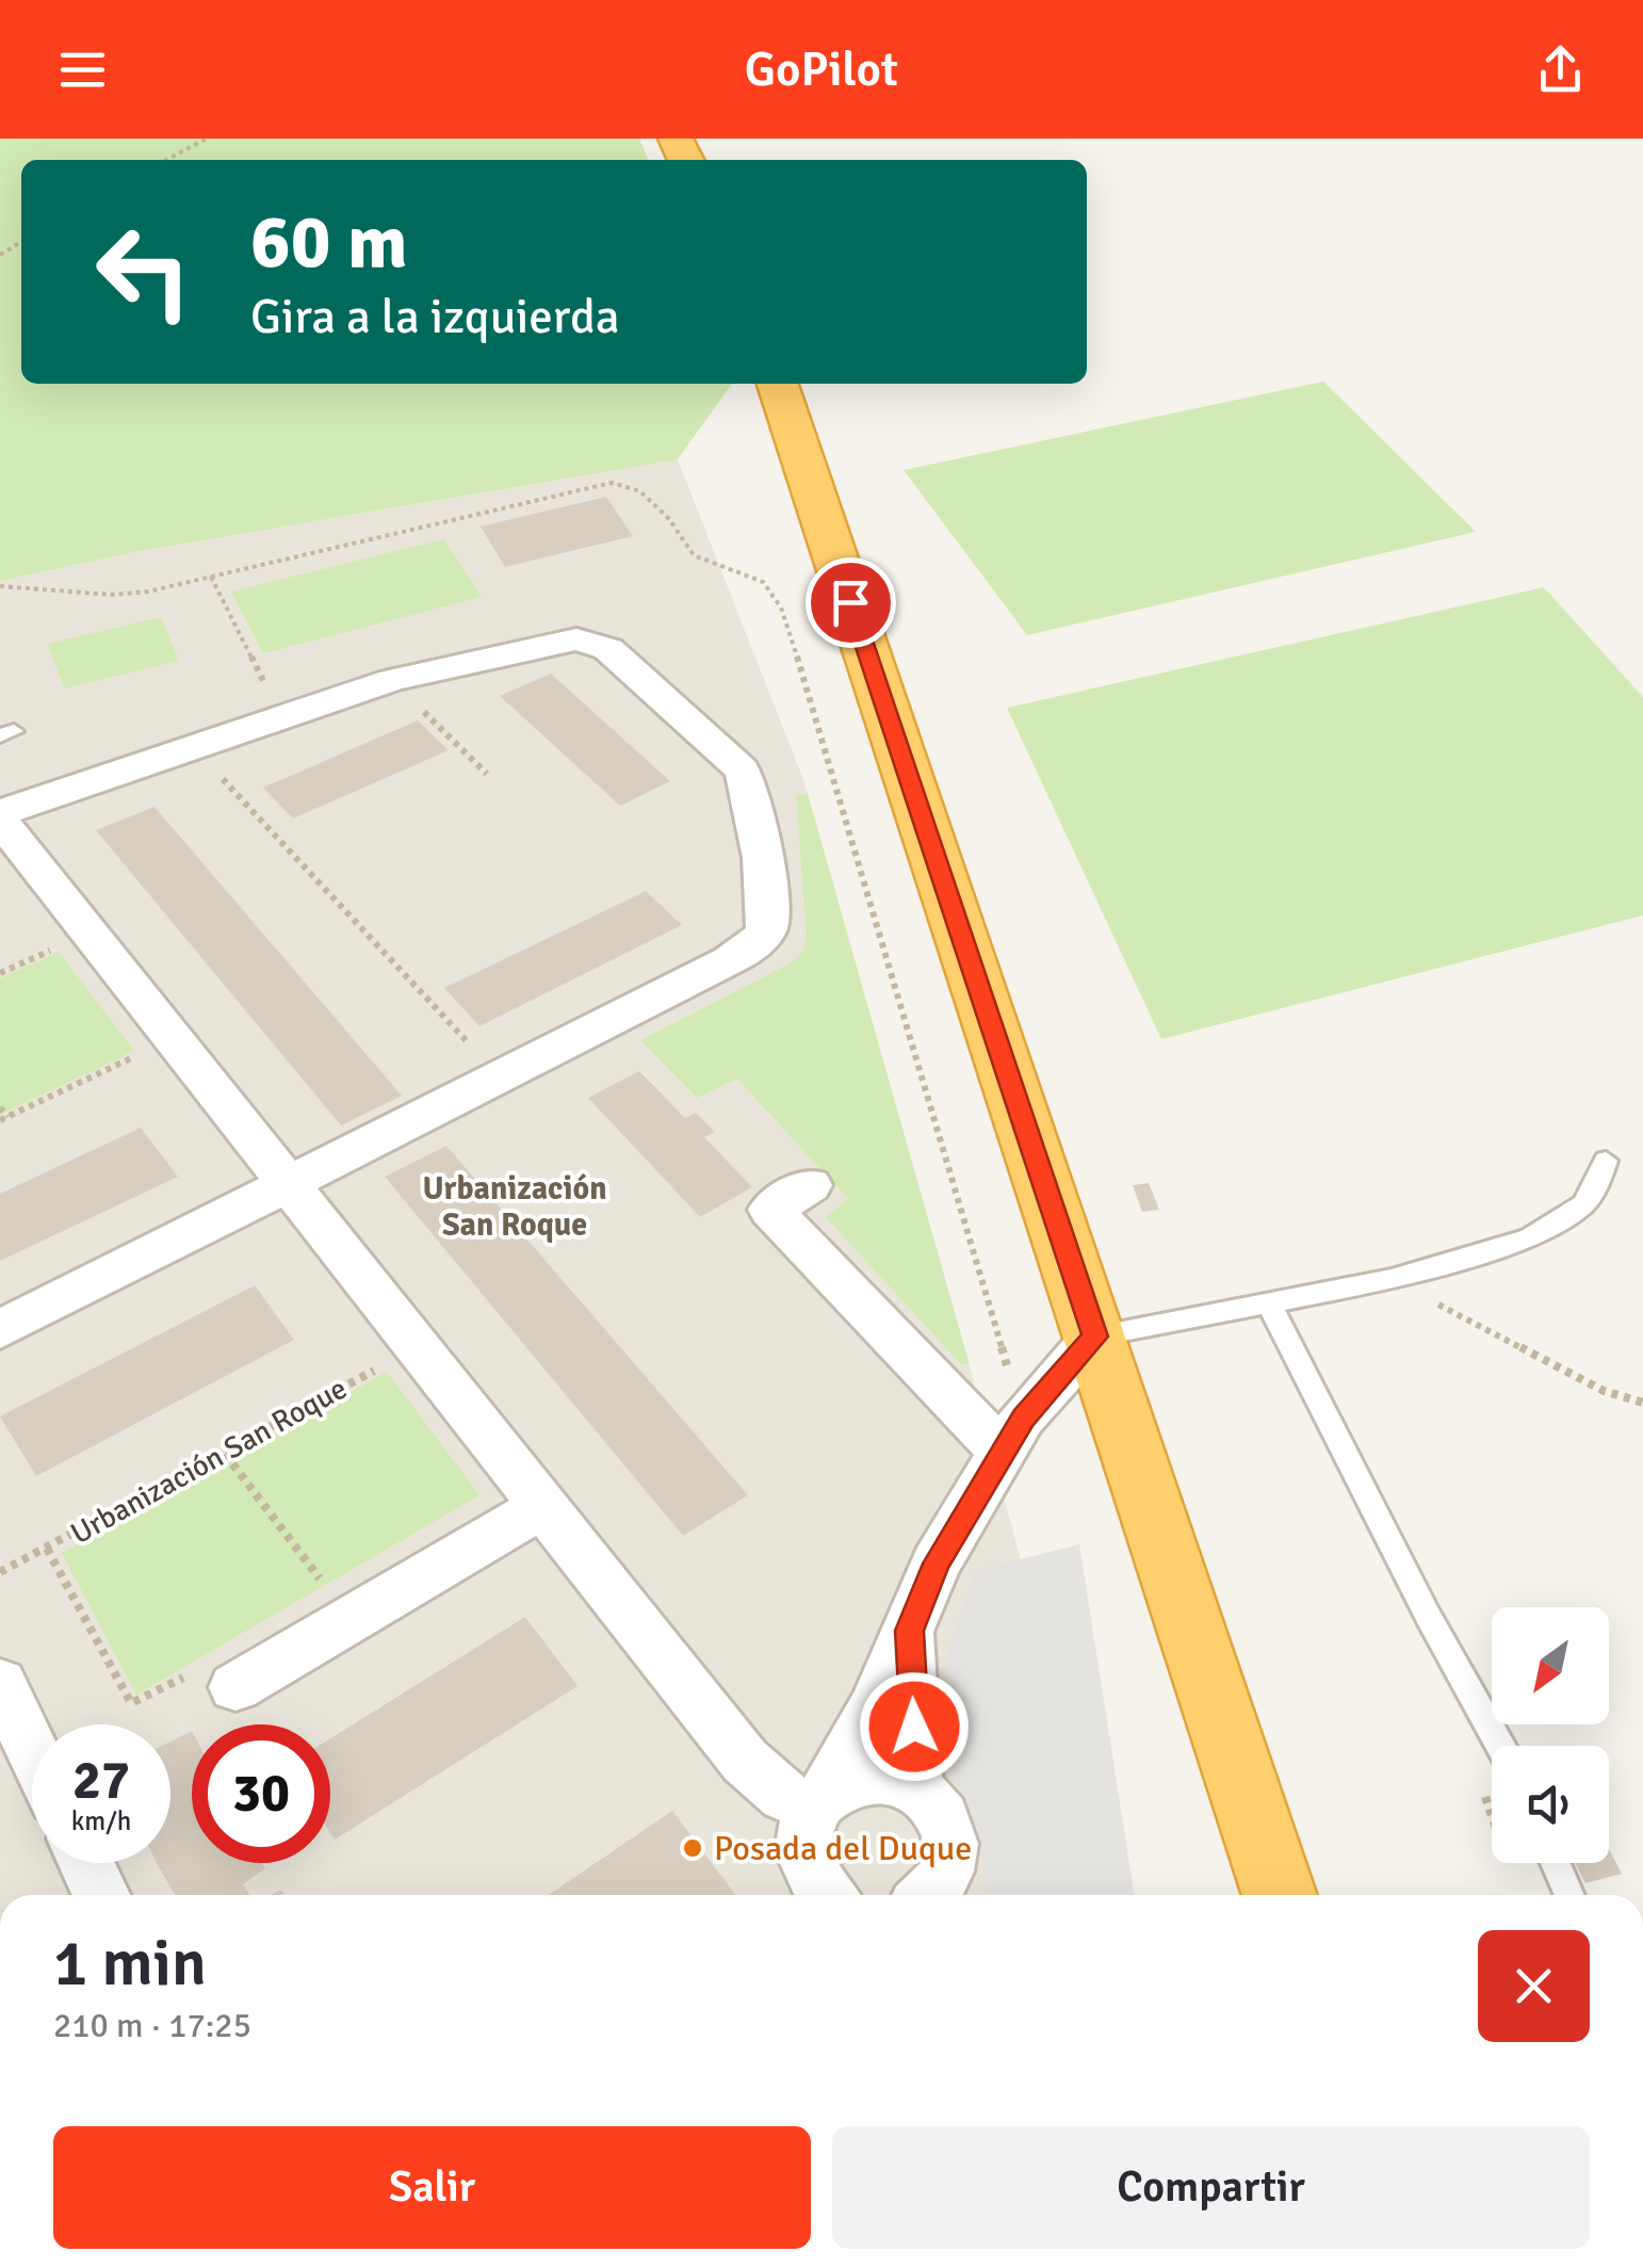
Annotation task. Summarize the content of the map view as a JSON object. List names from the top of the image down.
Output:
{
  "streets": {
    "path": ["Urbanización San Roque"]
  },
  "districts": ["Urbanización San Roque"],
  "places": ["Posada del Duque"],
  "north": "bottom left",
  "page": {
    "header": "GoPilot",
    "turn": ["60 m", "Gira a la izquierda"],
    "speed": "27 km/h",
    "limit": "30",
    "heading": ["1 min", "210 m · 17:25"],
    "buttons": ["Salir", "Compartir"]
  }
}
